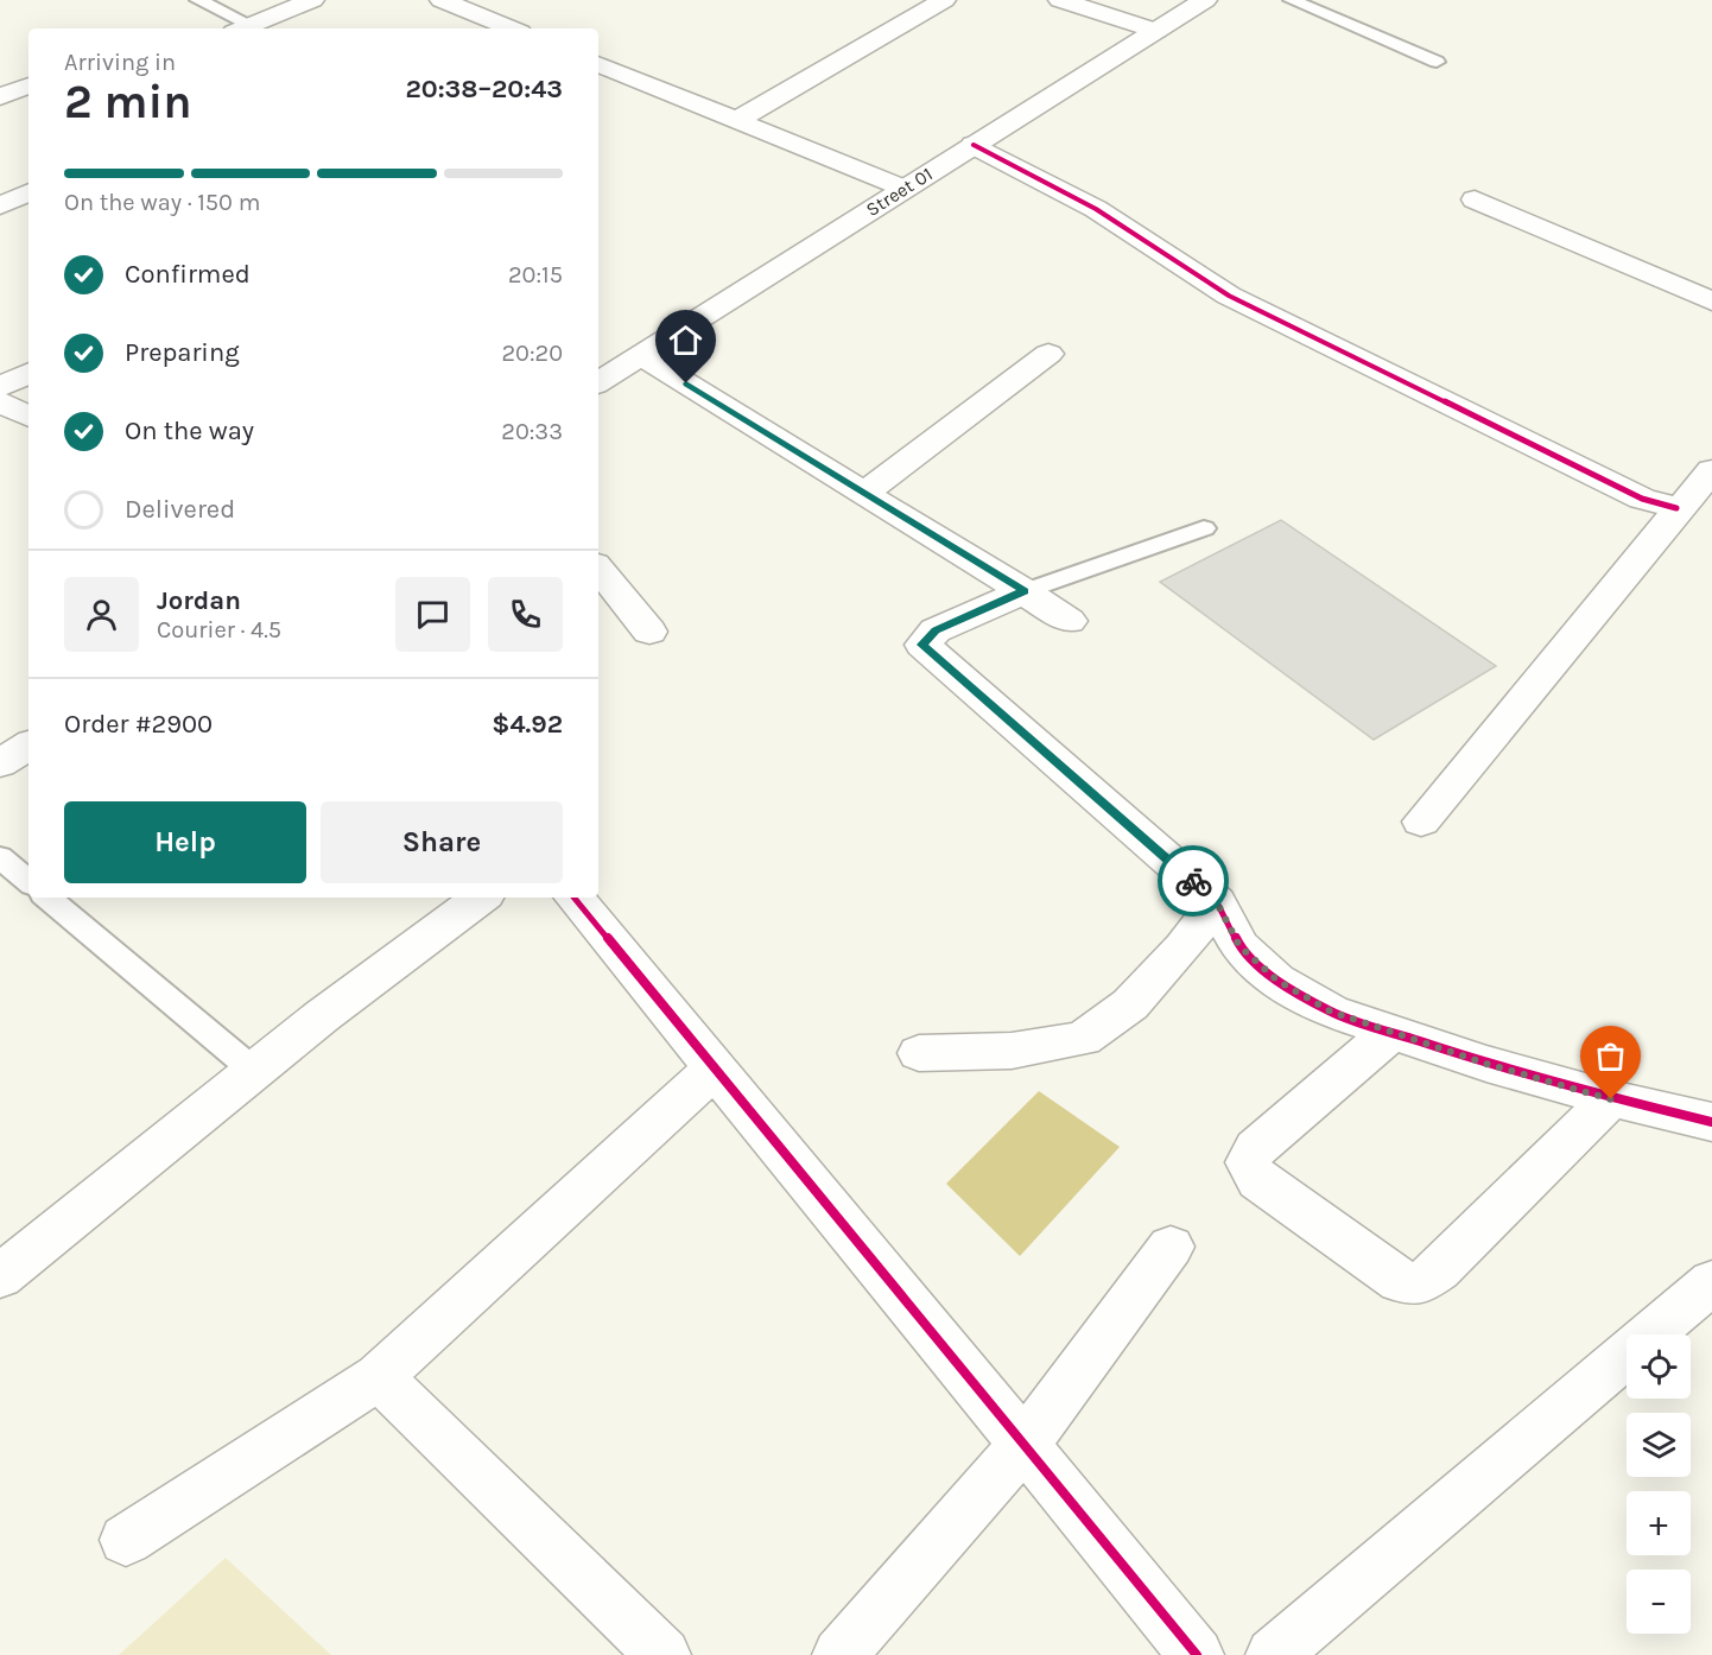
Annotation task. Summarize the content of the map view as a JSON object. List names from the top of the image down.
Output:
{
  "streets": {
    "street": ["Street 01"]
  },
  "page": {
    "heading": ["2 min", "Arriving in", "20:38–20:43"],
    "panel": [
      "Jordan",
      "Courier · 4.5",
      "Order #2900",
      "$4.92"
    ],
    "bar": "On the way · 150 m",
    "list": [
      ["Confirmed", "20:15"],
      ["Preparing", "20:20"],
      ["On the way", "20:33"],
      "Delivered"
    ],
    "buttons": ["Help", "Share"],
    "map_buttons": ["+", "−"]
  }
}
